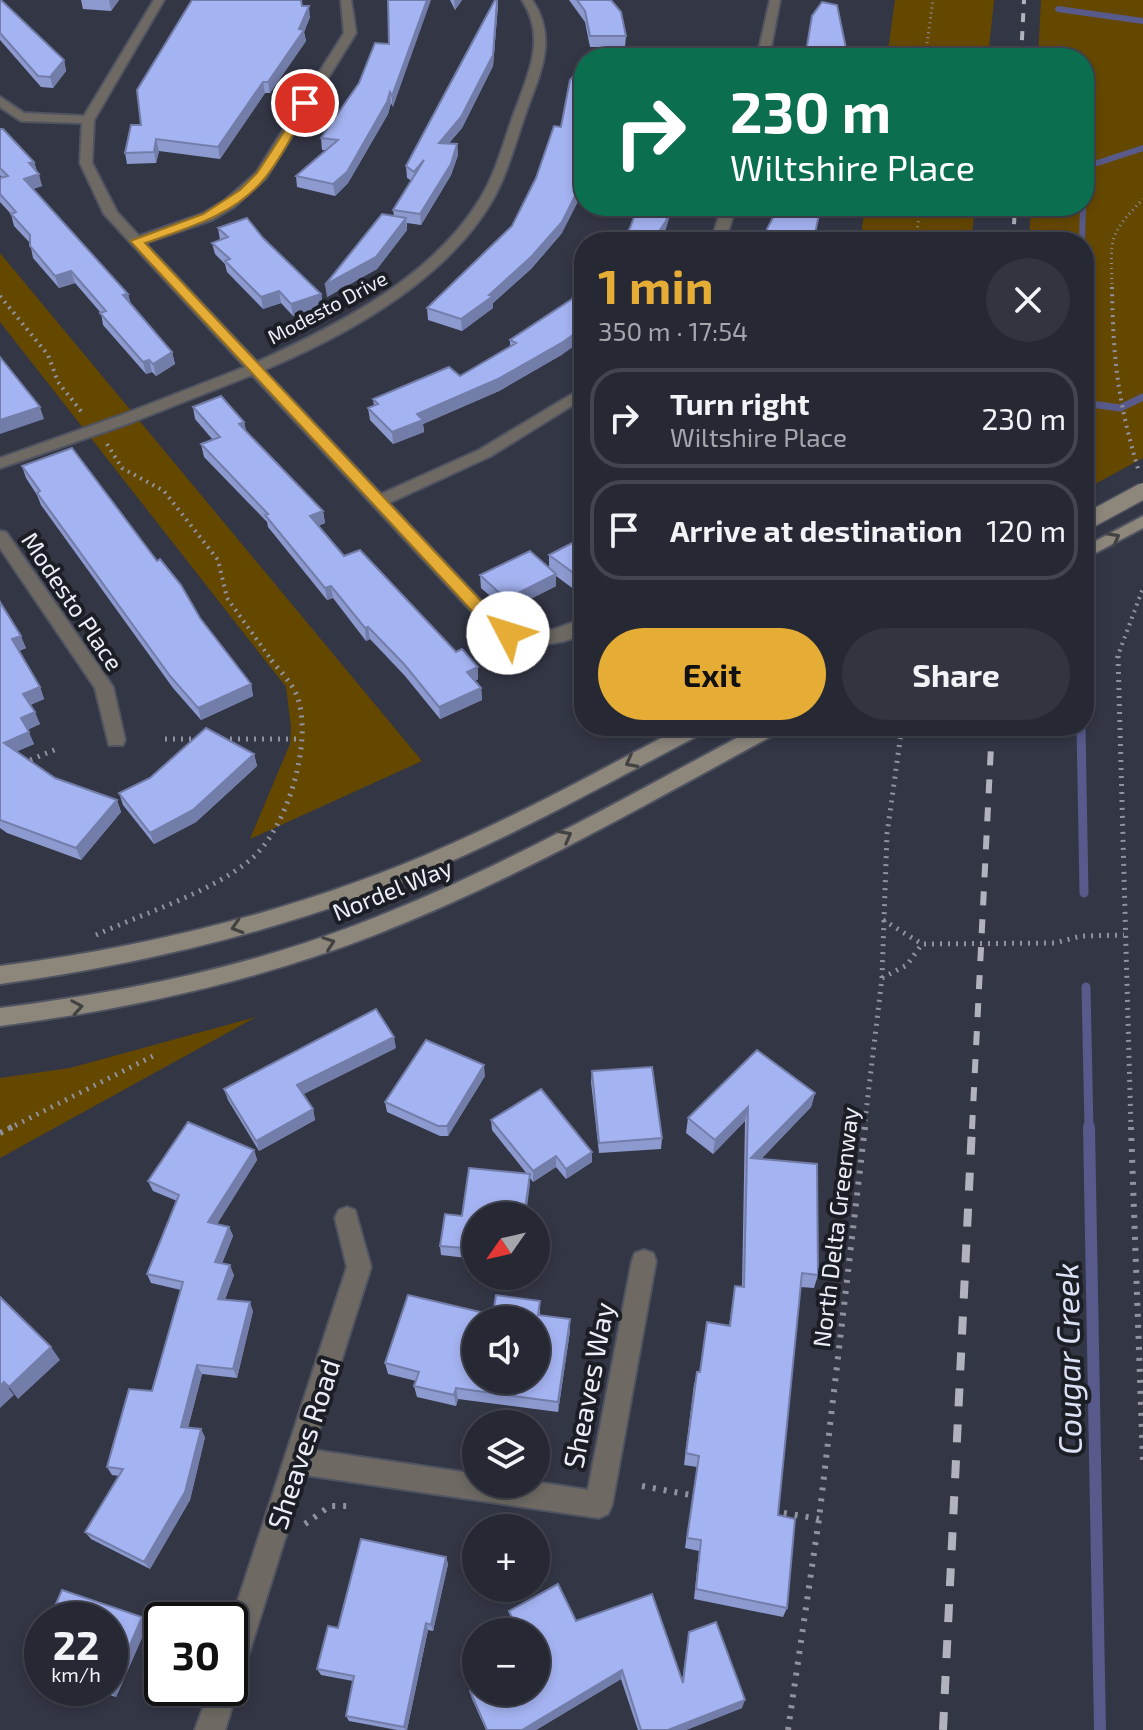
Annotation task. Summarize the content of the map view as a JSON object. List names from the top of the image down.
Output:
{
  "streets": {
    "main road": ["Nordel Way"],
    "street": [
      "Modesto Drive",
      "Modesto Place",
      "Sheaves Way",
      "Sheaves Road"
    ],
    "path": ["North Delta Greenway"]
  },
  "crossings": [
    ["Sheaves Way", "Sheaves Road"]
  ],
  "water": ["Cougar Creek"],
  "north": "bottom left",
  "page": {
    "turn": ["230 m", "Wiltshire Place"],
    "heading": ["1 min", "350 m · 17:54"],
    "list": [
      {
        "name": "Turn right",
        "note": "Wiltshire Place",
        "value": "230 m"
      },
      {
        "name": "Arrive at destination",
        "value": "120 m"
      }
    ],
    "buttons": ["Exit", "Share"],
    "map_buttons": ["+", "−"],
    "speed": "22 km/h",
    "limit": "30"
  }
}
